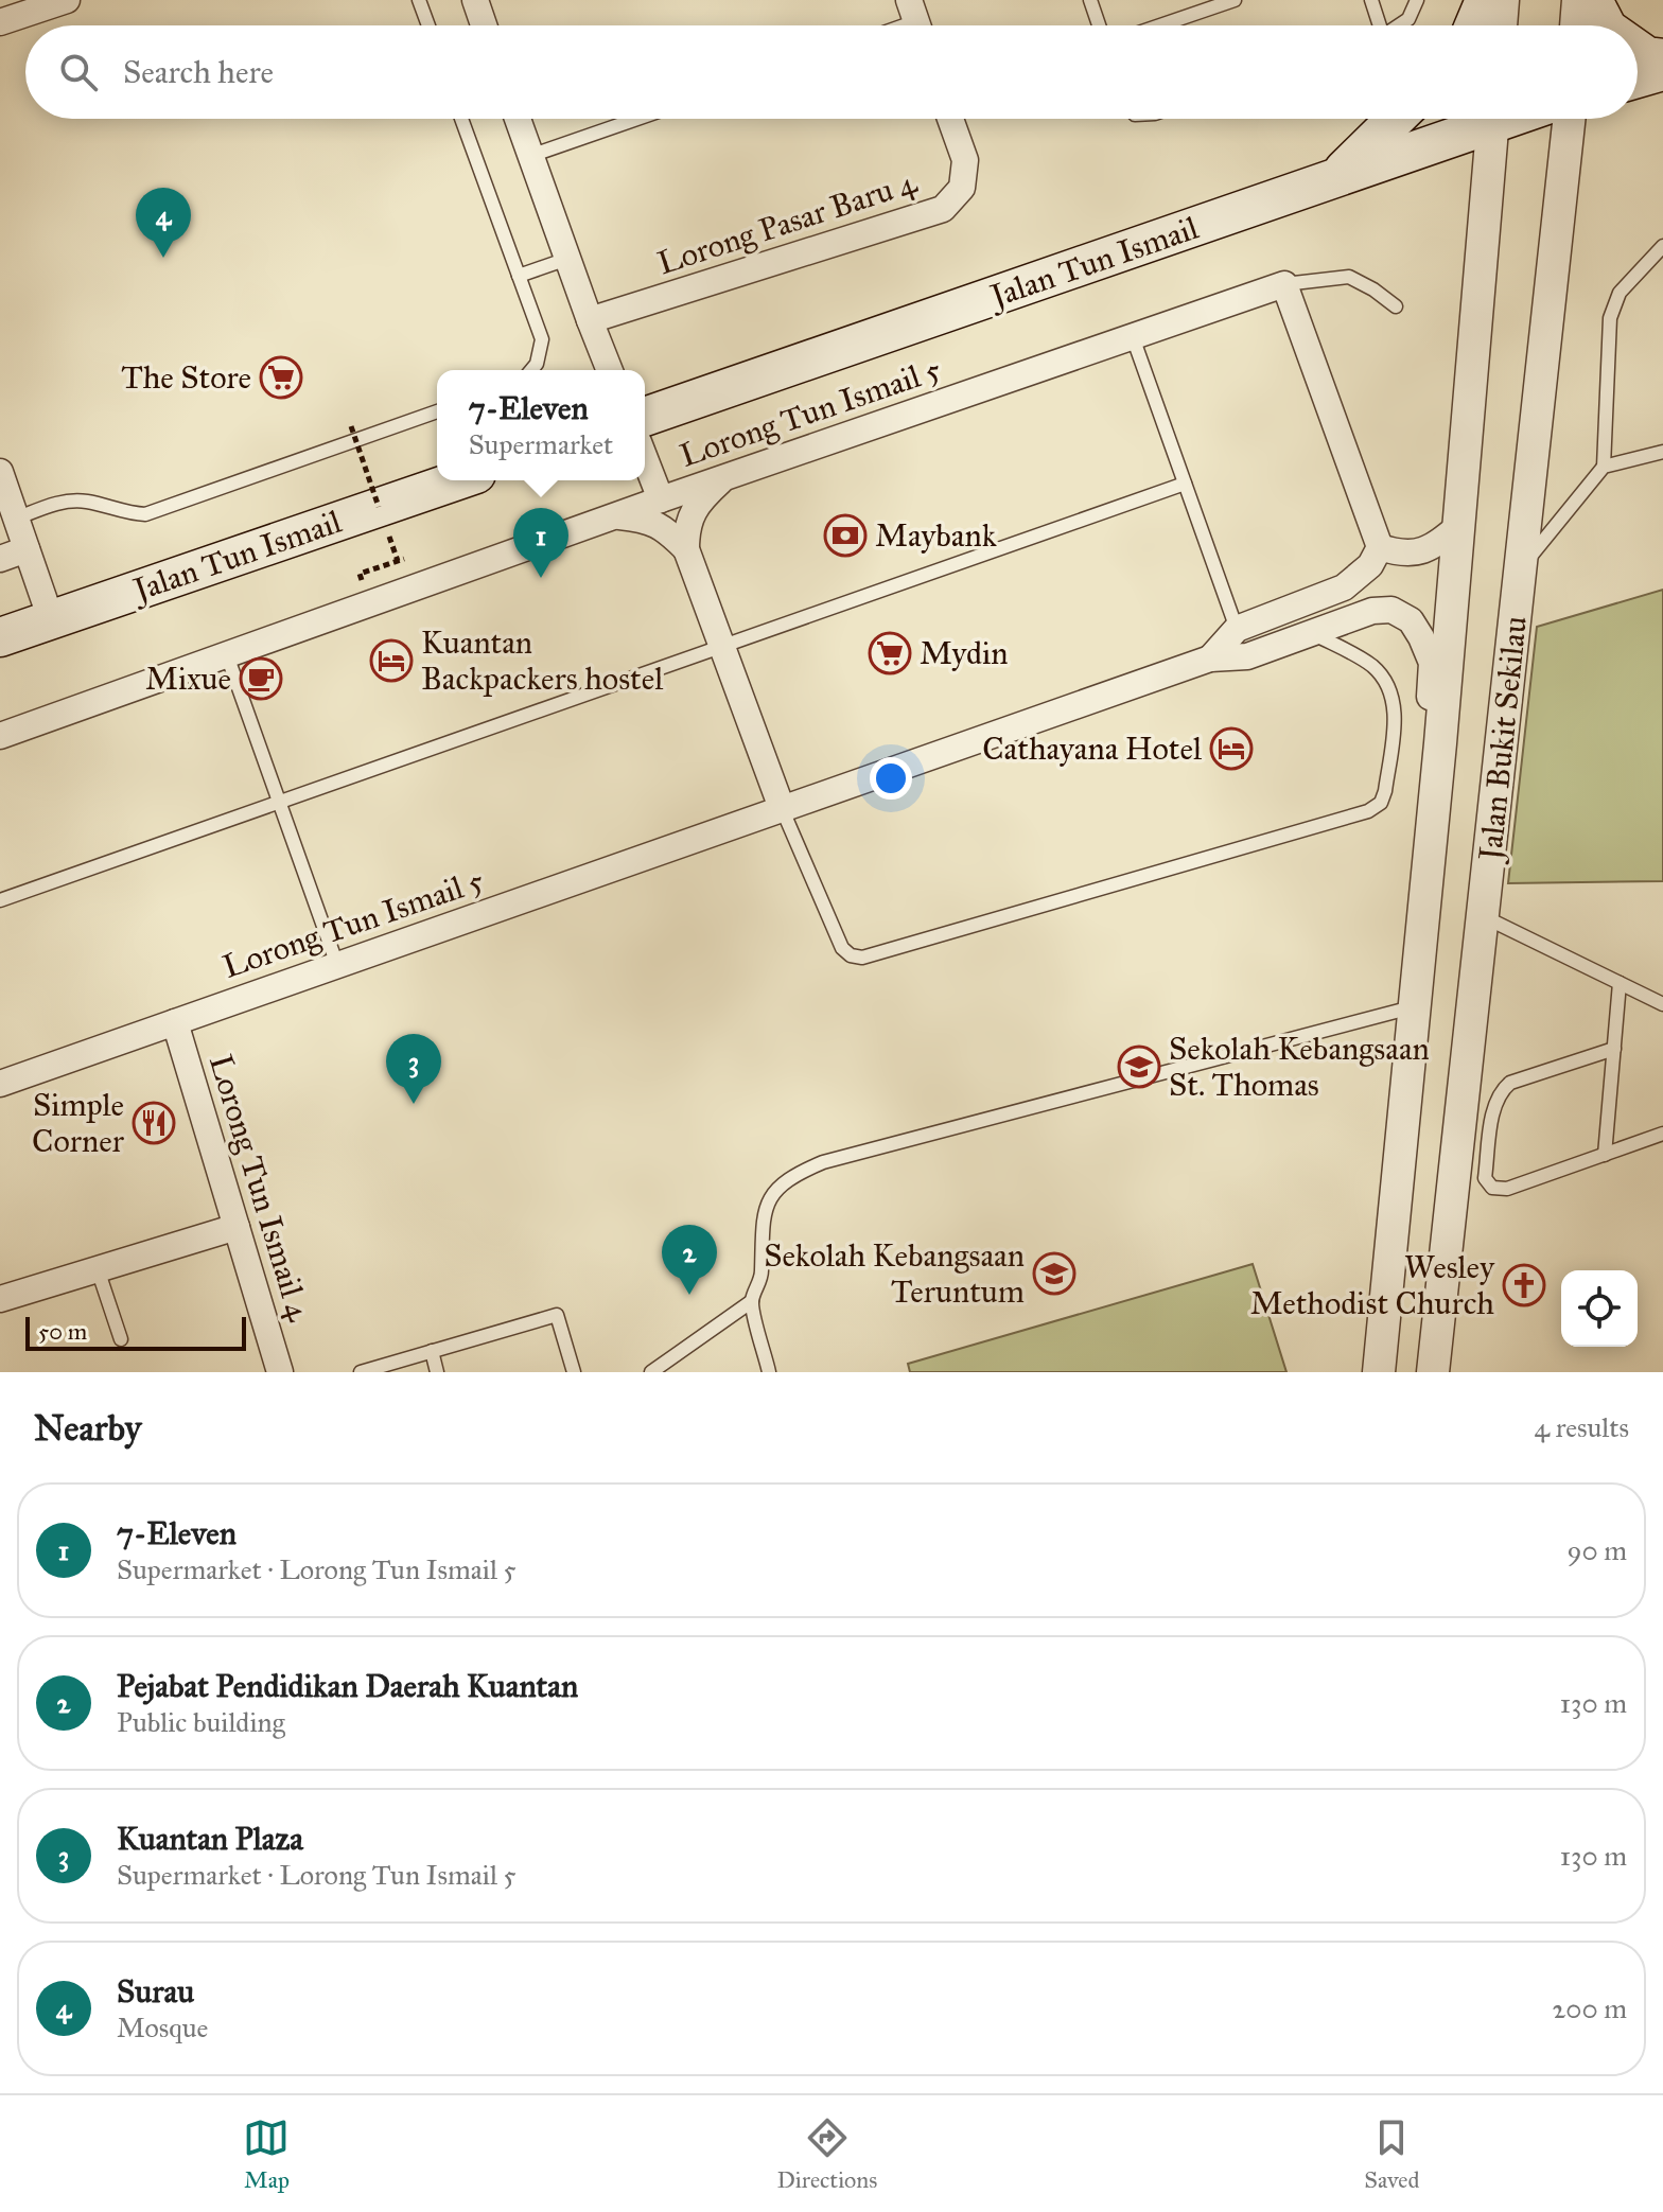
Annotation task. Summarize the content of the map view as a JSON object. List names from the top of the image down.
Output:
{
  "streets": {
    "main road": ["Jalan Tun Ismail"],
    "street": [
      "Lorong Pasar Baru 4",
      "Lorong Tun Ismail 5",
      "Jalan Bukit Sekilau",
      "Lorong Tun Ismail 4"
    ]
  },
  "crossings": [
    ["Lorong Tun Ismail 5", "Jalan Bukit Sekilau"],
    ["Lorong Tun Ismail 5", "Lorong Tun Ismail 4"]
  ],
  "places": {
    "supermarket": ["The Store", "Mydin"],
    "bank": ["Maybank"],
    "hotel": ["Kuantan Backpackers hostel", "Cathayana Hotel"],
    "cafe": ["Mixue"],
    "school or university": ["Sekolah Kebangsaan St. Thomas", "Sekolah Kebangsaan Teruntum"],
    "restaurant": ["Simple Corner"],
    "church": ["Wesley Methodist Church"]
  },
  "scale_bar": "50 m",
  "page": {
    "search": "Search here",
    "pins": [
      "4",
      "1",
      "3",
      "2"
    ],
    "popup": ["7-Eleven", "Supermarket"],
    "scale": "50 m",
    "heading": ["Nearby", "4 results"],
    "list": [
      {
        "mark": "1",
        "name": "7-Eleven",
        "note": "Supermarket · Lorong Tun Ismail 5",
        "value": "90 m"
      },
      {
        "mark": "2",
        "name": "Pejabat Pendidikan Daerah Kuantan",
        "note": "Public building",
        "value": "130 m"
      },
      {
        "mark": "3",
        "name": "Kuantan Plaza",
        "note": "Supermarket · Lorong Tun Ismail 5",
        "value": "130 m"
      },
      {
        "mark": "4",
        "name": "Surau",
        "note": "Mosque",
        "value": "200 m"
      }
    ],
    "nav": ["Map", "Directions", "Saved"]
  }
}
